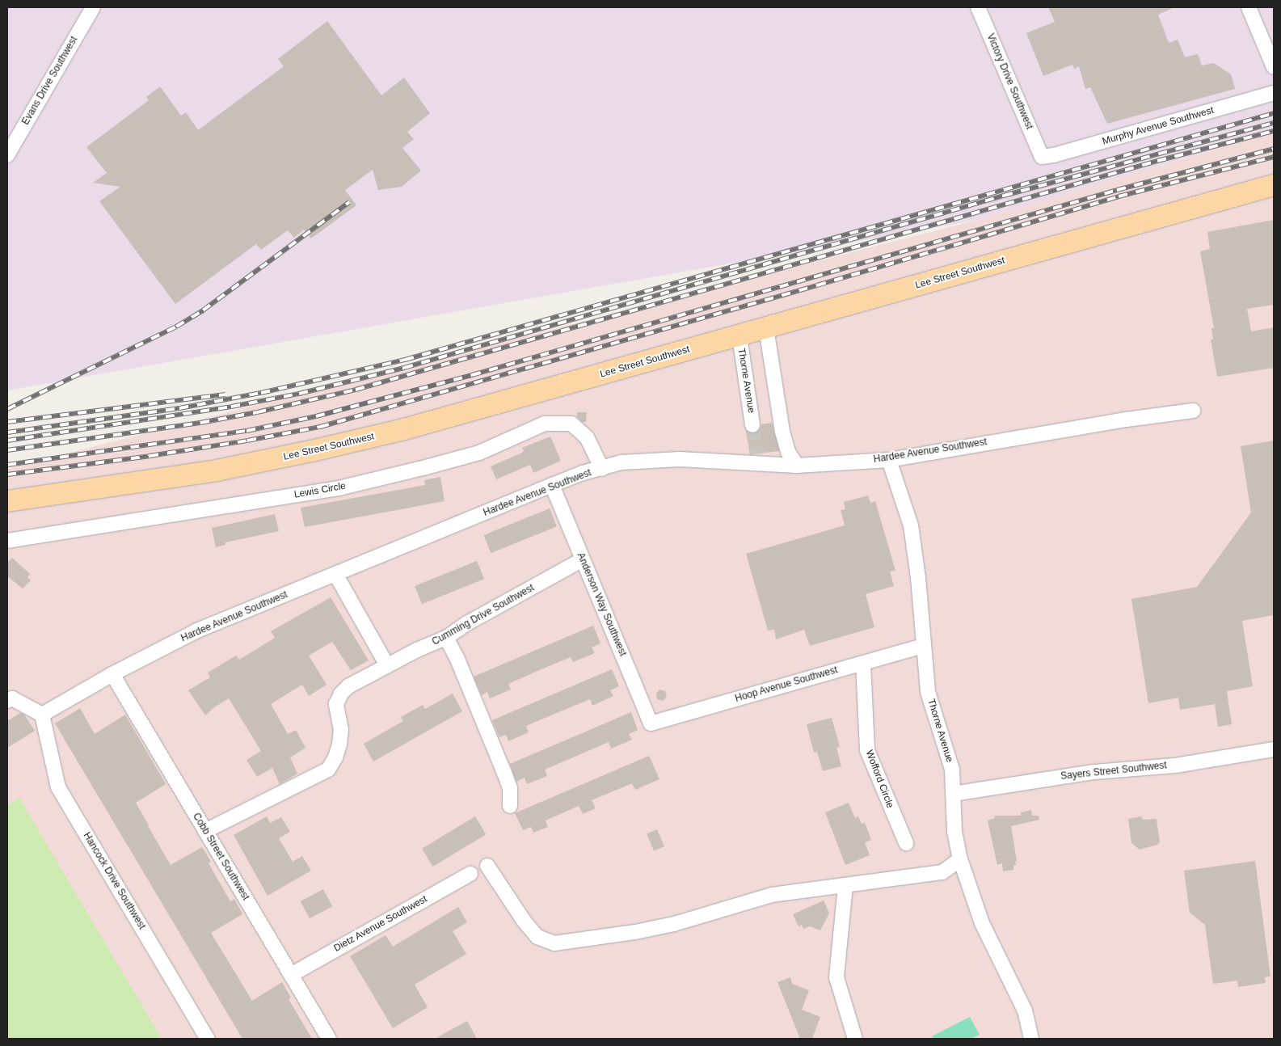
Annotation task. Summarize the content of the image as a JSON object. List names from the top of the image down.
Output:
{
  "streets": {
    "main road": ["Lee Street Southwest"],
    "street": [
      "Evans Drive Southwest",
      "Victory Drive Southwest",
      "Murphy Avenue Southwest",
      "Thorne Avenue",
      "Hardee Avenue Southwest",
      "Lewis Circle",
      "Anderson Way Southwest",
      "Cumming Drive Southwest",
      "Hoop Avenue Southwest",
      "Sayers Street Southwest",
      "Wofford Circle",
      "Cobb Street Southwest",
      "Hancock Drive Southwest",
      "Dietz Avenue Southwest"
    ]
  },
  "crossings": [
    ["Victory Drive Southwest", "Murphy Avenue Southwest"],
    ["Lee Street Southwest", "Thorne Avenue"],
    ["Thorne Avenue", "Hardee Avenue Southwest"],
    ["Thorne Avenue", "Hoop Avenue Southwest"],
    ["Thorne Avenue", "Sayers Street Southwest"],
    ["Hardee Avenue Southwest", "Lewis Circle"],
    ["Hardee Avenue Southwest", "Anderson Way Southwest"],
    ["Hardee Avenue Southwest", "Cobb Street Southwest"],
    ["Hardee Avenue Southwest", "Hancock Drive Southwest"],
    ["Anderson Way Southwest", "Cumming Drive Southwest"],
    ["Anderson Way Southwest", "Hoop Avenue Southwest"],
    ["Cumming Drive Southwest", "Cobb Street Southwest"],
    ["Hoop Avenue Southwest", "Wofford Circle"],
    ["Cobb Street Southwest", "Dietz Avenue Southwest"]
  ]
}
